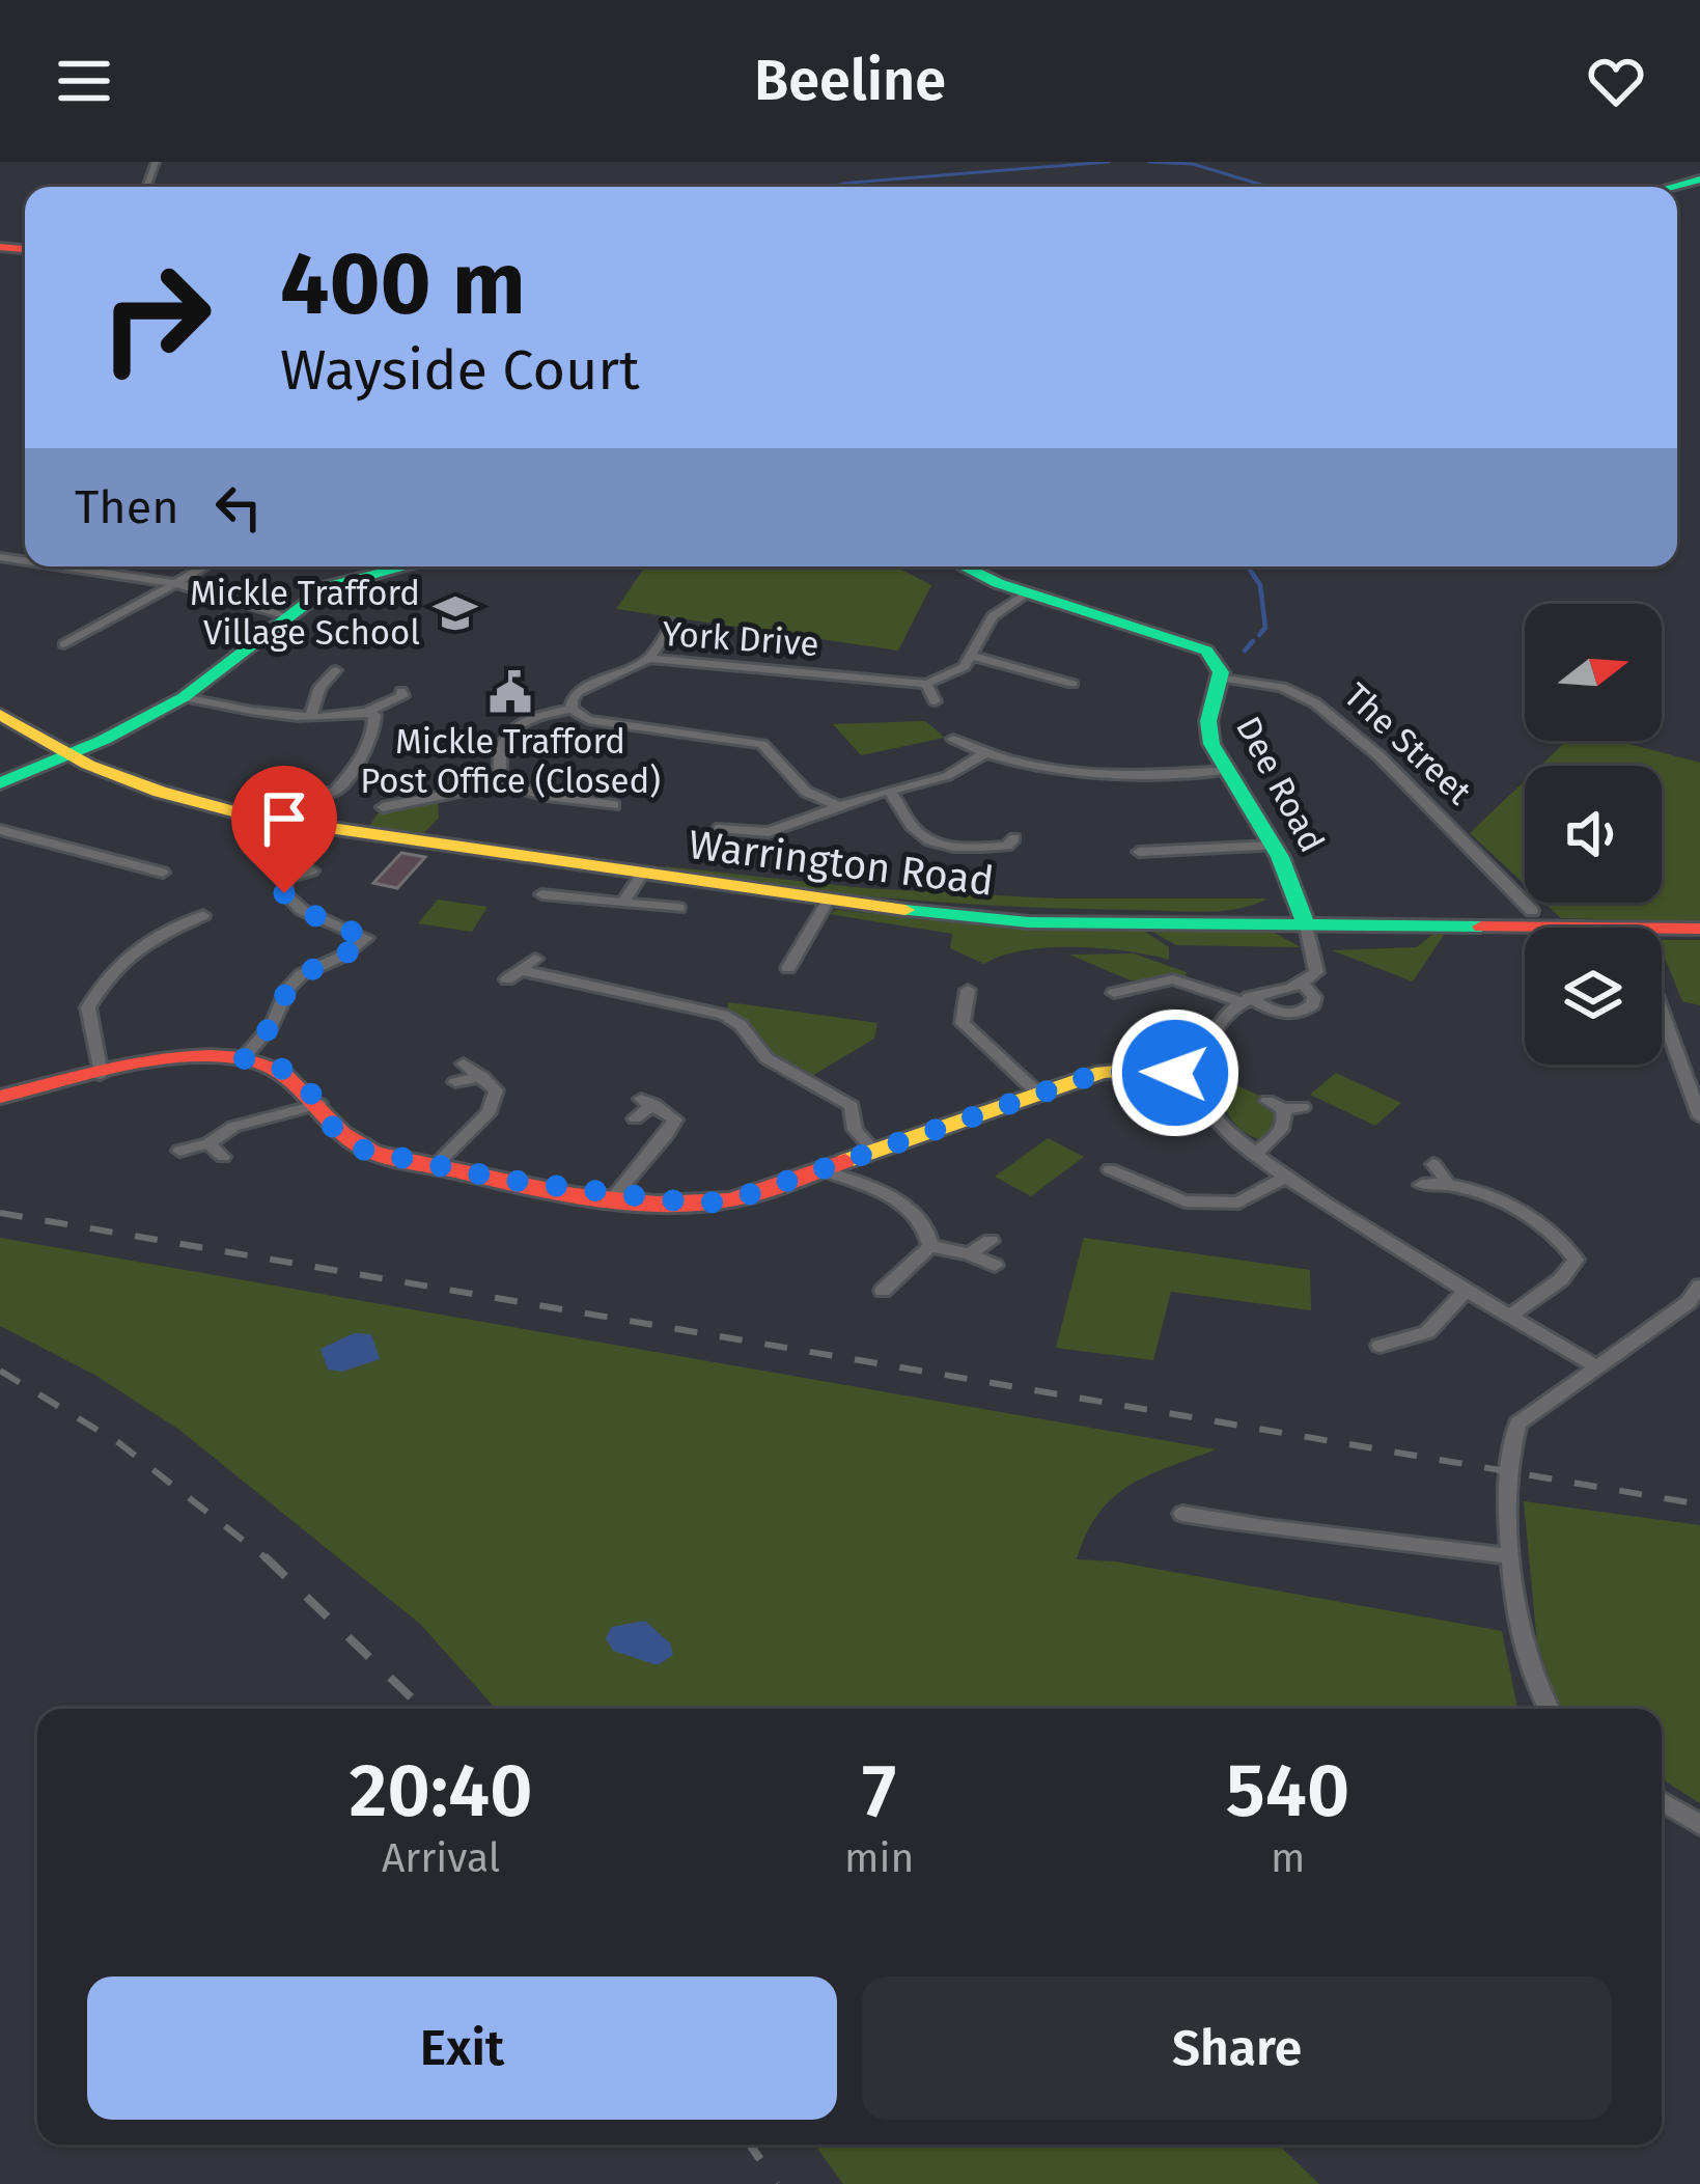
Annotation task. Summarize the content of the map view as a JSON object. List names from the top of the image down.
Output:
{
  "streets": {
    "street": [
      "York Drive",
      "The Street",
      "Dee Road",
      "Warrington Road"
    ]
  },
  "crossings": [
    ["The Street", "Dee Road"],
    ["Dee Road", "Warrington Road"]
  ],
  "places": {
    "school or university": ["Mickle Trafford Village School"],
    "public building": ["Mickle Trafford Post Office (Closed)"]
  },
  "north": "right",
  "page": {
    "header": "Beeline",
    "turn": ["400 m", "Wayside Court"],
    "then": "Then",
    "eta": [
      "20:40",
      "Arrival",
      "7",
      "min",
      "540",
      "m"
    ],
    "buttons": ["Exit", "Share"]
  }
}
